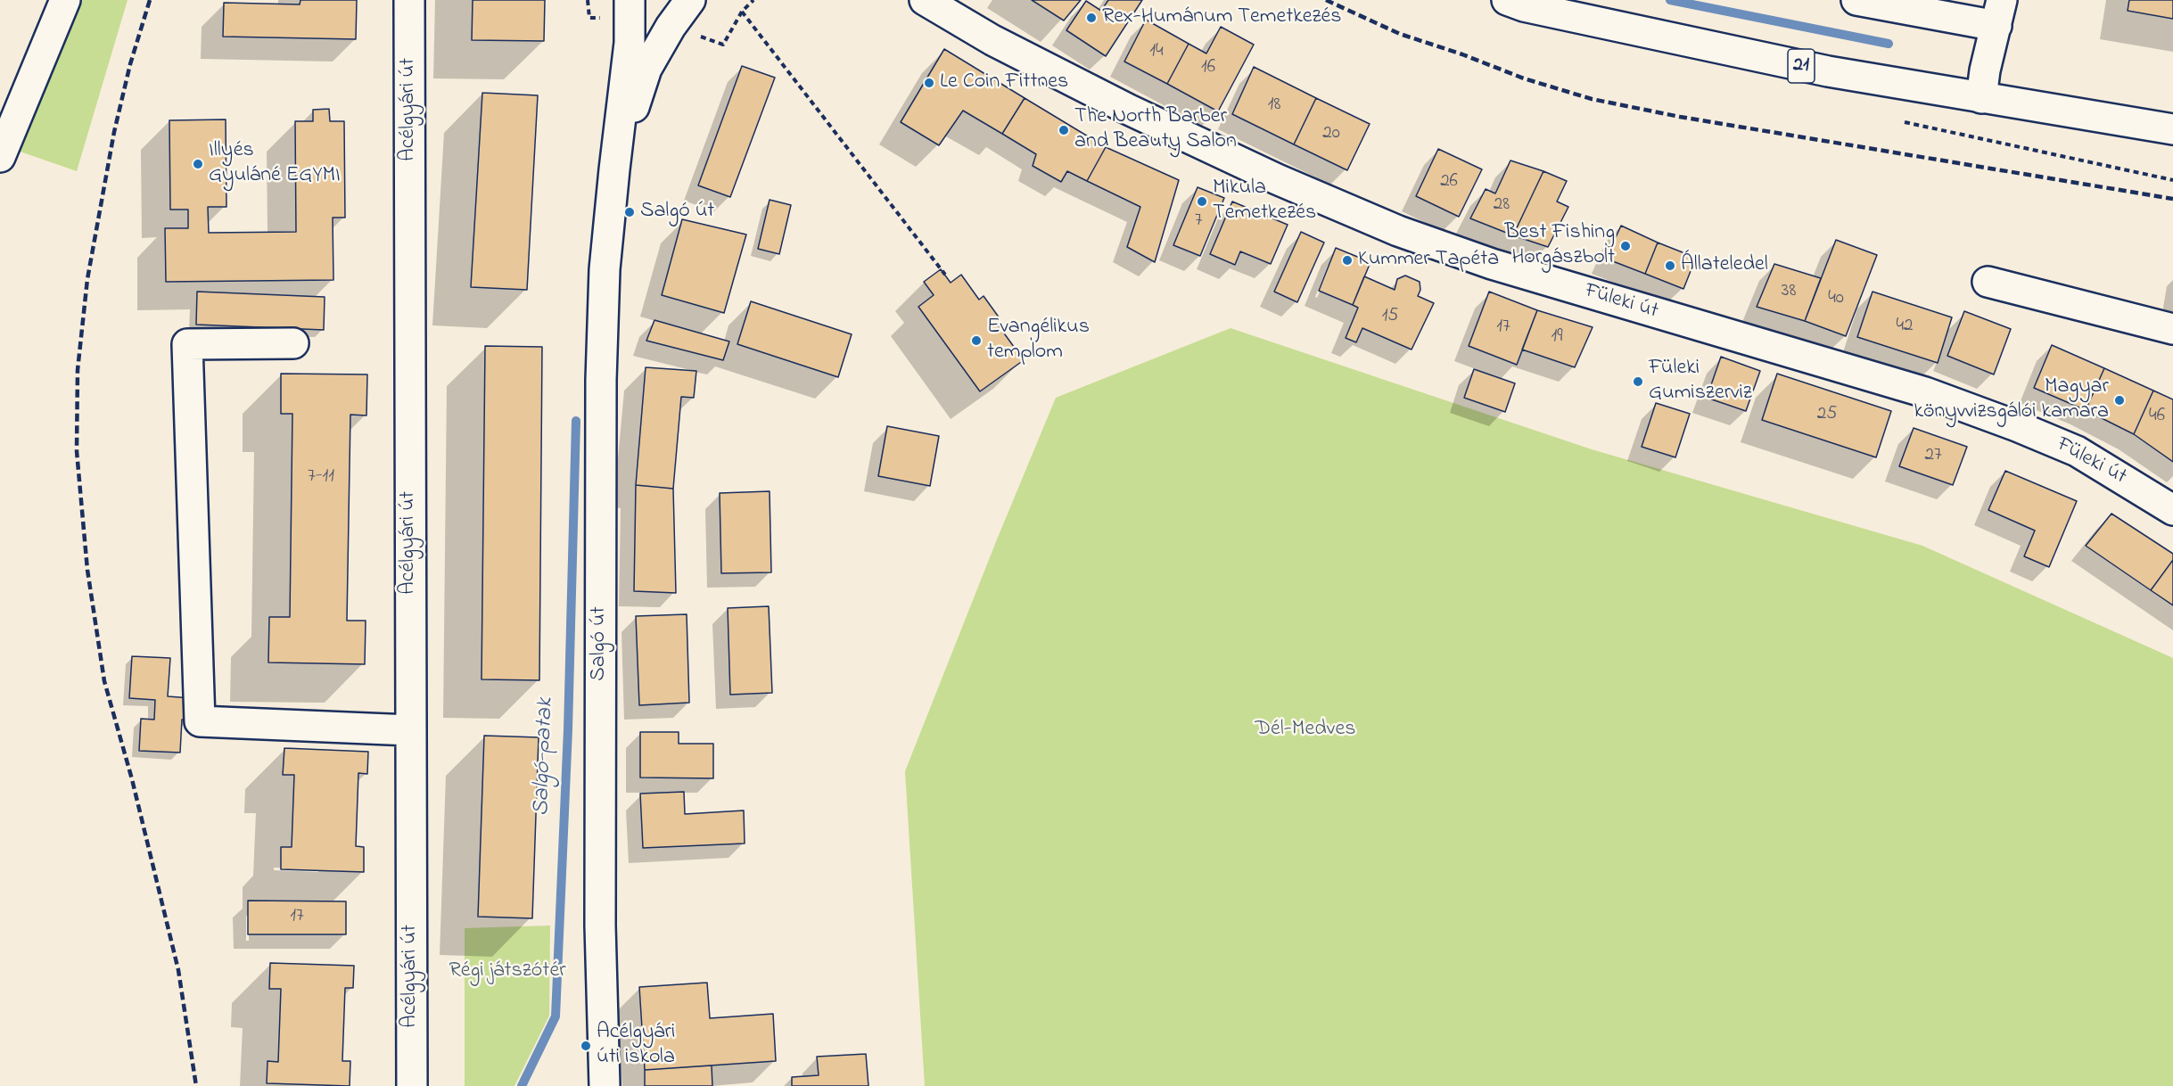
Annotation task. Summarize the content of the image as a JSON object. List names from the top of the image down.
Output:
{
  "streets": {
    "main road": [
      "21",
      "Acélgyári út",
      "Füleki út",
      "Salgó út"
    ]
  },
  "water": ["Salgó-patak"],
  "parks": ["Dél-Medves", "Régi játszótér"],
  "places": [
    "Rex-Humánum Temetkezés",
    "Le Coin Fittnes",
    "The North Barber and Beauty Salon",
    "Illyés Gyuláné EGYMI",
    "Mikula Temetkezés",
    "Salgó út",
    "Best Fishing Horgászbolt",
    "Kummer Tapéta",
    "Állateledel",
    "Evangélikus templom",
    "Füleki Gumiszerviz",
    "Magyar könyvvizsgálói kamara",
    "Acélgyári úti iskola"
  ],
  "house_numbers": [
    "14",
    "16",
    "18",
    "20",
    "26",
    "28",
    "7",
    "38",
    "40",
    "15",
    "42",
    "17",
    "19",
    "25",
    "46",
    "27",
    "7-11",
    "17"
  ]
}
